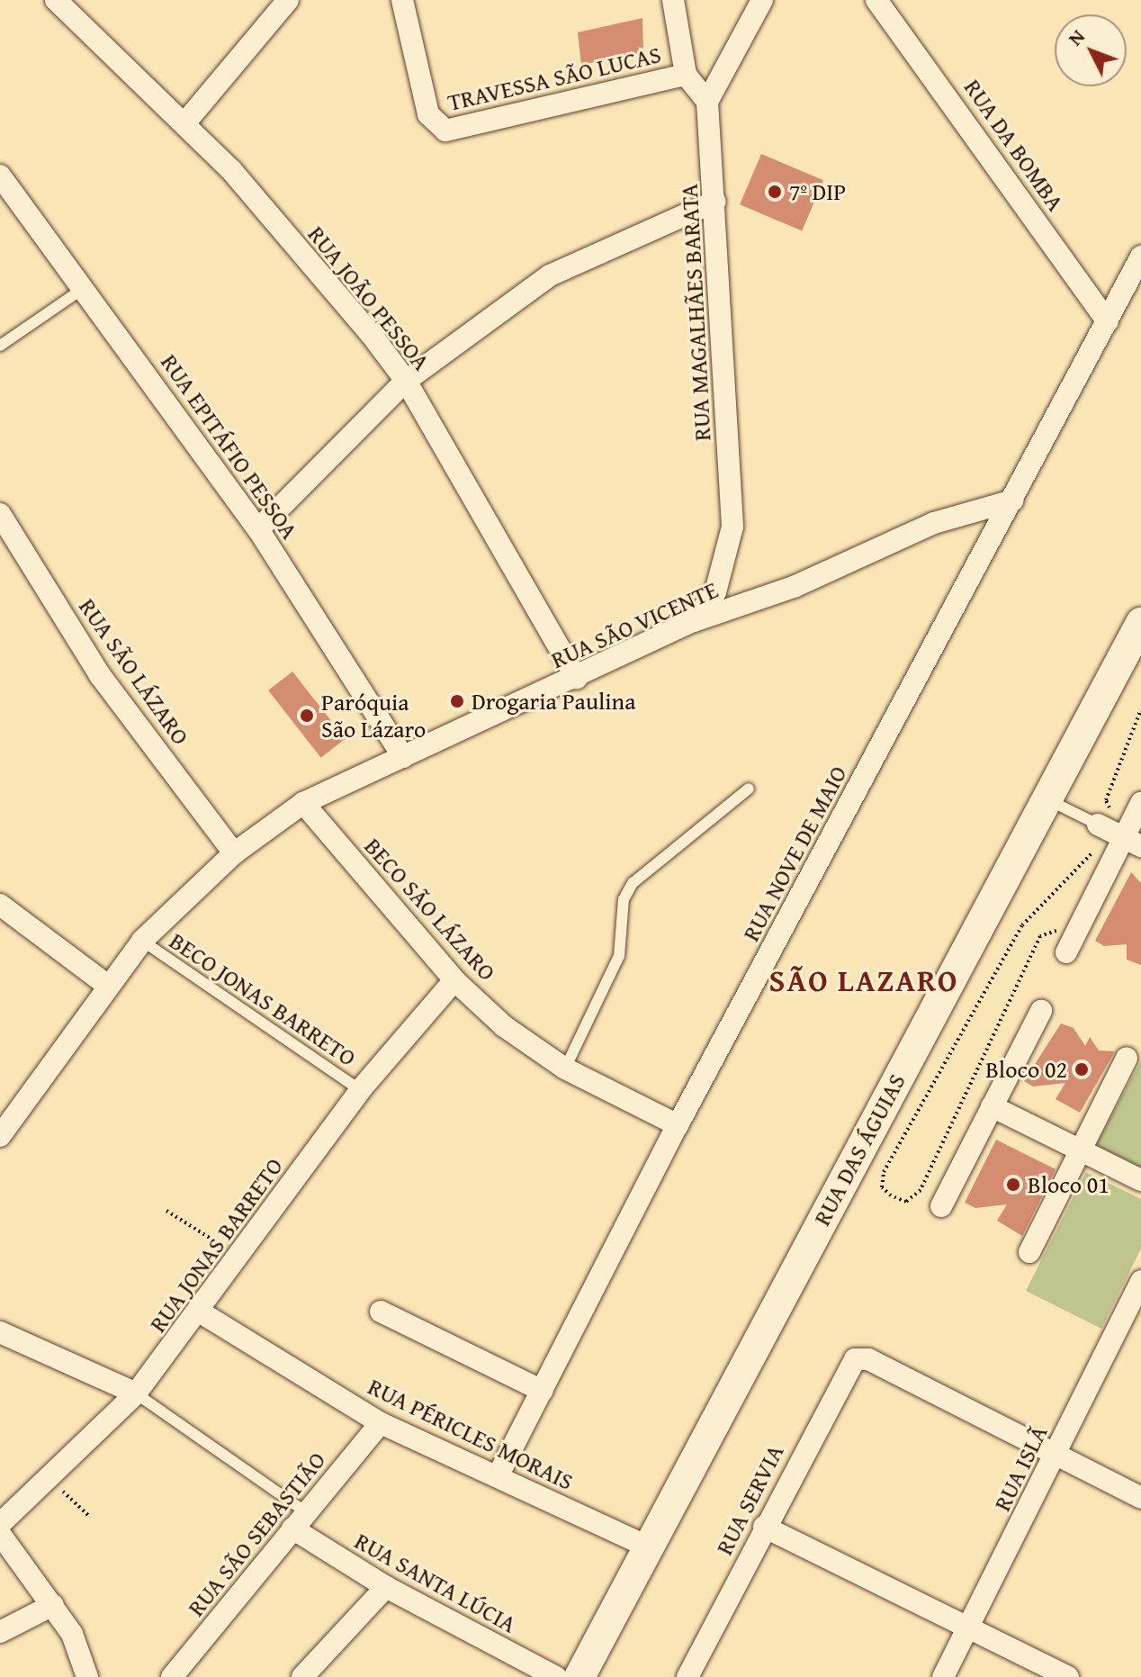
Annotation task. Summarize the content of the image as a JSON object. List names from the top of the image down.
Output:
{
  "streets": {
    "street": [
      "TRAVESSA SÃO LUCAS",
      "RUA DA BOMBA",
      "RUA JOÃO PESSOA",
      "RUA MAGALHÃES BARATA",
      "RUA EPITÁFIO PESSOA",
      "RUA SÃO VICENTE",
      "RUA SÃO LÁZARO",
      "RUA NOVE DE MAIO",
      "BECO SÃO LÁZARO",
      "RUA DAS ÁGUIAS",
      "RUA JONAS BARRETO",
      "RUA PÉRICLES MORAIS",
      "RUA ISLÃ",
      "RUA SERVIA",
      "RUA SÃO SEBASTIÃO",
      "RUA SANTA LÚCIA"
    ],
    "lane": ["BECO JONAS BARRETO"]
  },
  "crossings": [
    ["RUA DA BOMBA", "RUA NOVE DE MAIO"],
    ["RUA JOÃO PESSOA", "RUA SÃO VICENTE"],
    ["RUA MAGALHÃES BARATA", "RUA SÃO VICENTE"],
    ["RUA EPITÁFIO PESSOA", "RUA SÃO VICENTE"],
    ["RUA SÃO VICENTE", "RUA SÃO LÁZARO"],
    ["RUA SÃO VICENTE", "RUA NOVE DE MAIO"],
    ["RUA SÃO VICENTE", "BECO SÃO LÁZARO"],
    ["RUA SÃO VICENTE", "BECO JONAS BARRETO"],
    ["RUA NOVE DE MAIO", "BECO SÃO LÁZARO"],
    ["RUA NOVE DE MAIO", "RUA PÉRICLES MORAIS"],
    ["BECO SÃO LÁZARO", "RUA JONAS BARRETO"],
    ["BECO JONAS BARRETO", "RUA JONAS BARRETO"],
    ["RUA DAS ÁGUIAS", "RUA PÉRICLES MORAIS"],
    ["RUA JONAS BARRETO", "RUA PÉRICLES MORAIS"],
    ["RUA PÉRICLES MORAIS", "RUA SÃO SEBASTIÃO"],
    ["RUA ISLÃ", "RUA SERVIA"],
    ["RUA SÃO SEBASTIÃO", "RUA SANTA LÚCIA"]
  ],
  "districts": ["SÃO LAZARO"],
  "places": [
    "7º DIP",
    "Drogaria Paulina",
    "Paróquia São Lázaro",
    "Bloco 02",
    "Bloco 01"
  ],
  "north": "top left"
}
